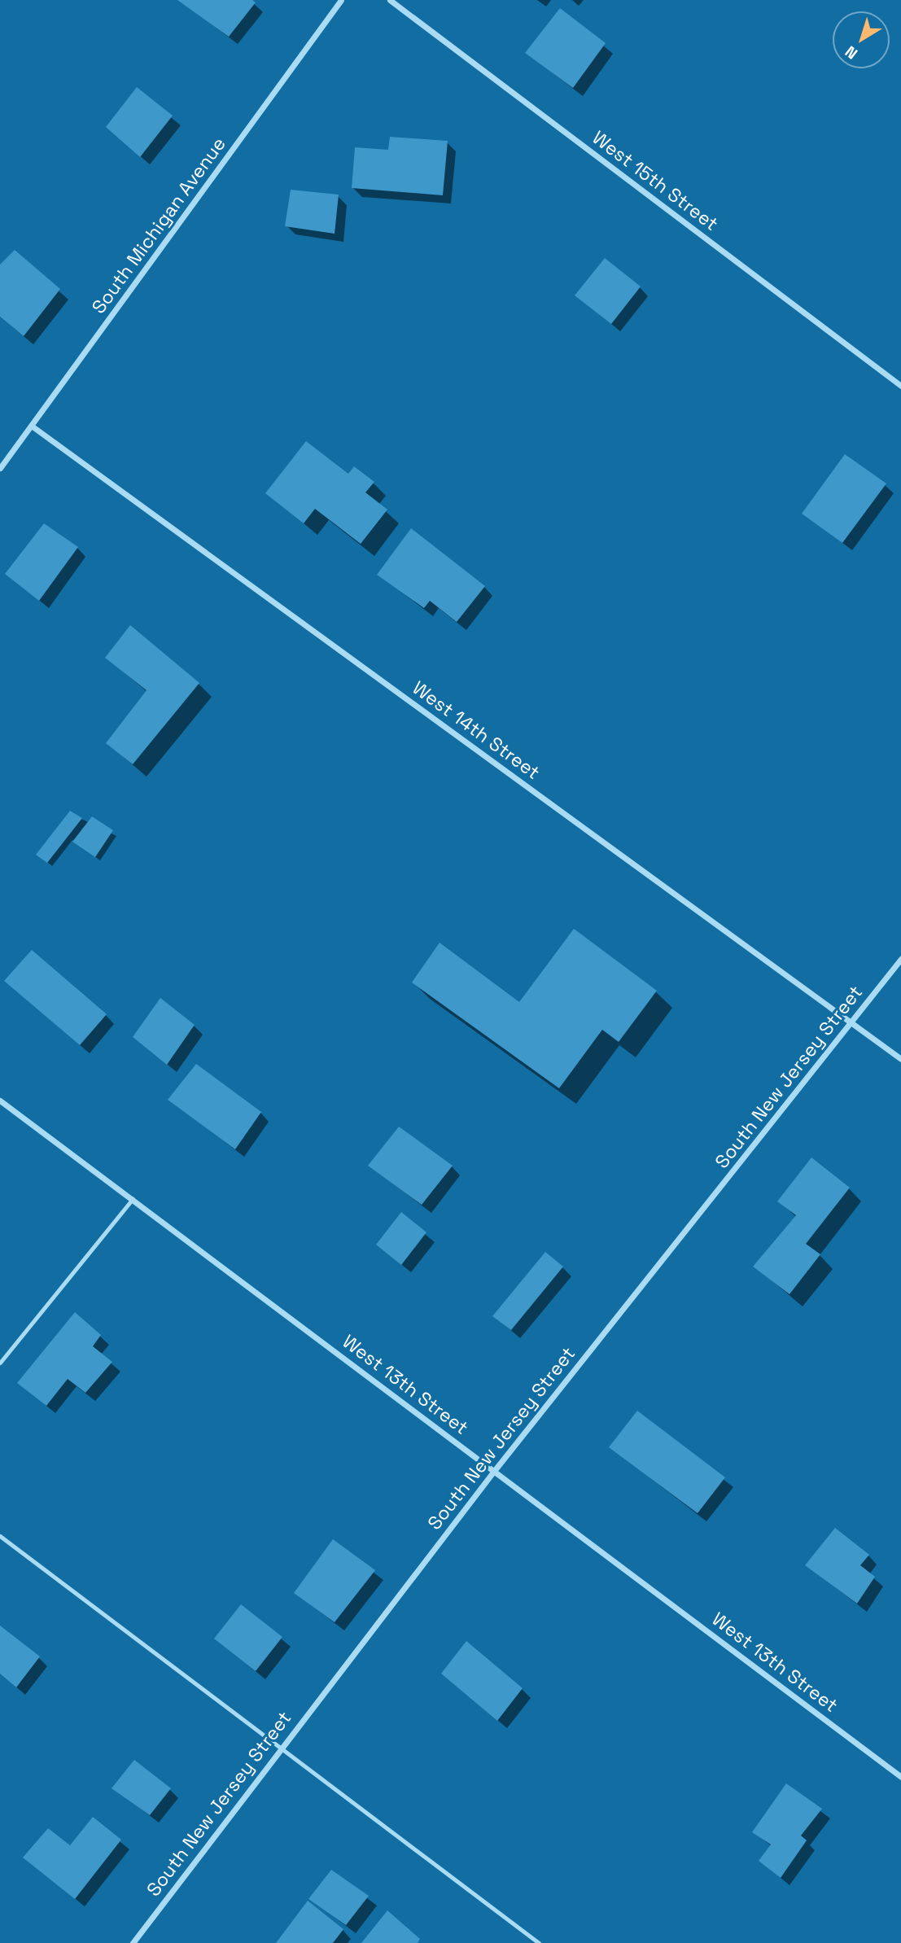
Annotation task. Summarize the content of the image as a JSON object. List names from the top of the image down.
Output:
{
  "streets": {
    "street": [
      "West 15th Street",
      "South Michigan Avenue",
      "West 14th Street",
      "South New Jersey Street",
      "West 13th Street"
    ]
  },
  "crossings": [
    ["South Michigan Avenue", "West 14th Street"],
    ["West 14th Street", "South New Jersey Street"],
    ["South New Jersey Street", "West 13th Street"]
  ],
  "north": "bottom left"
}
